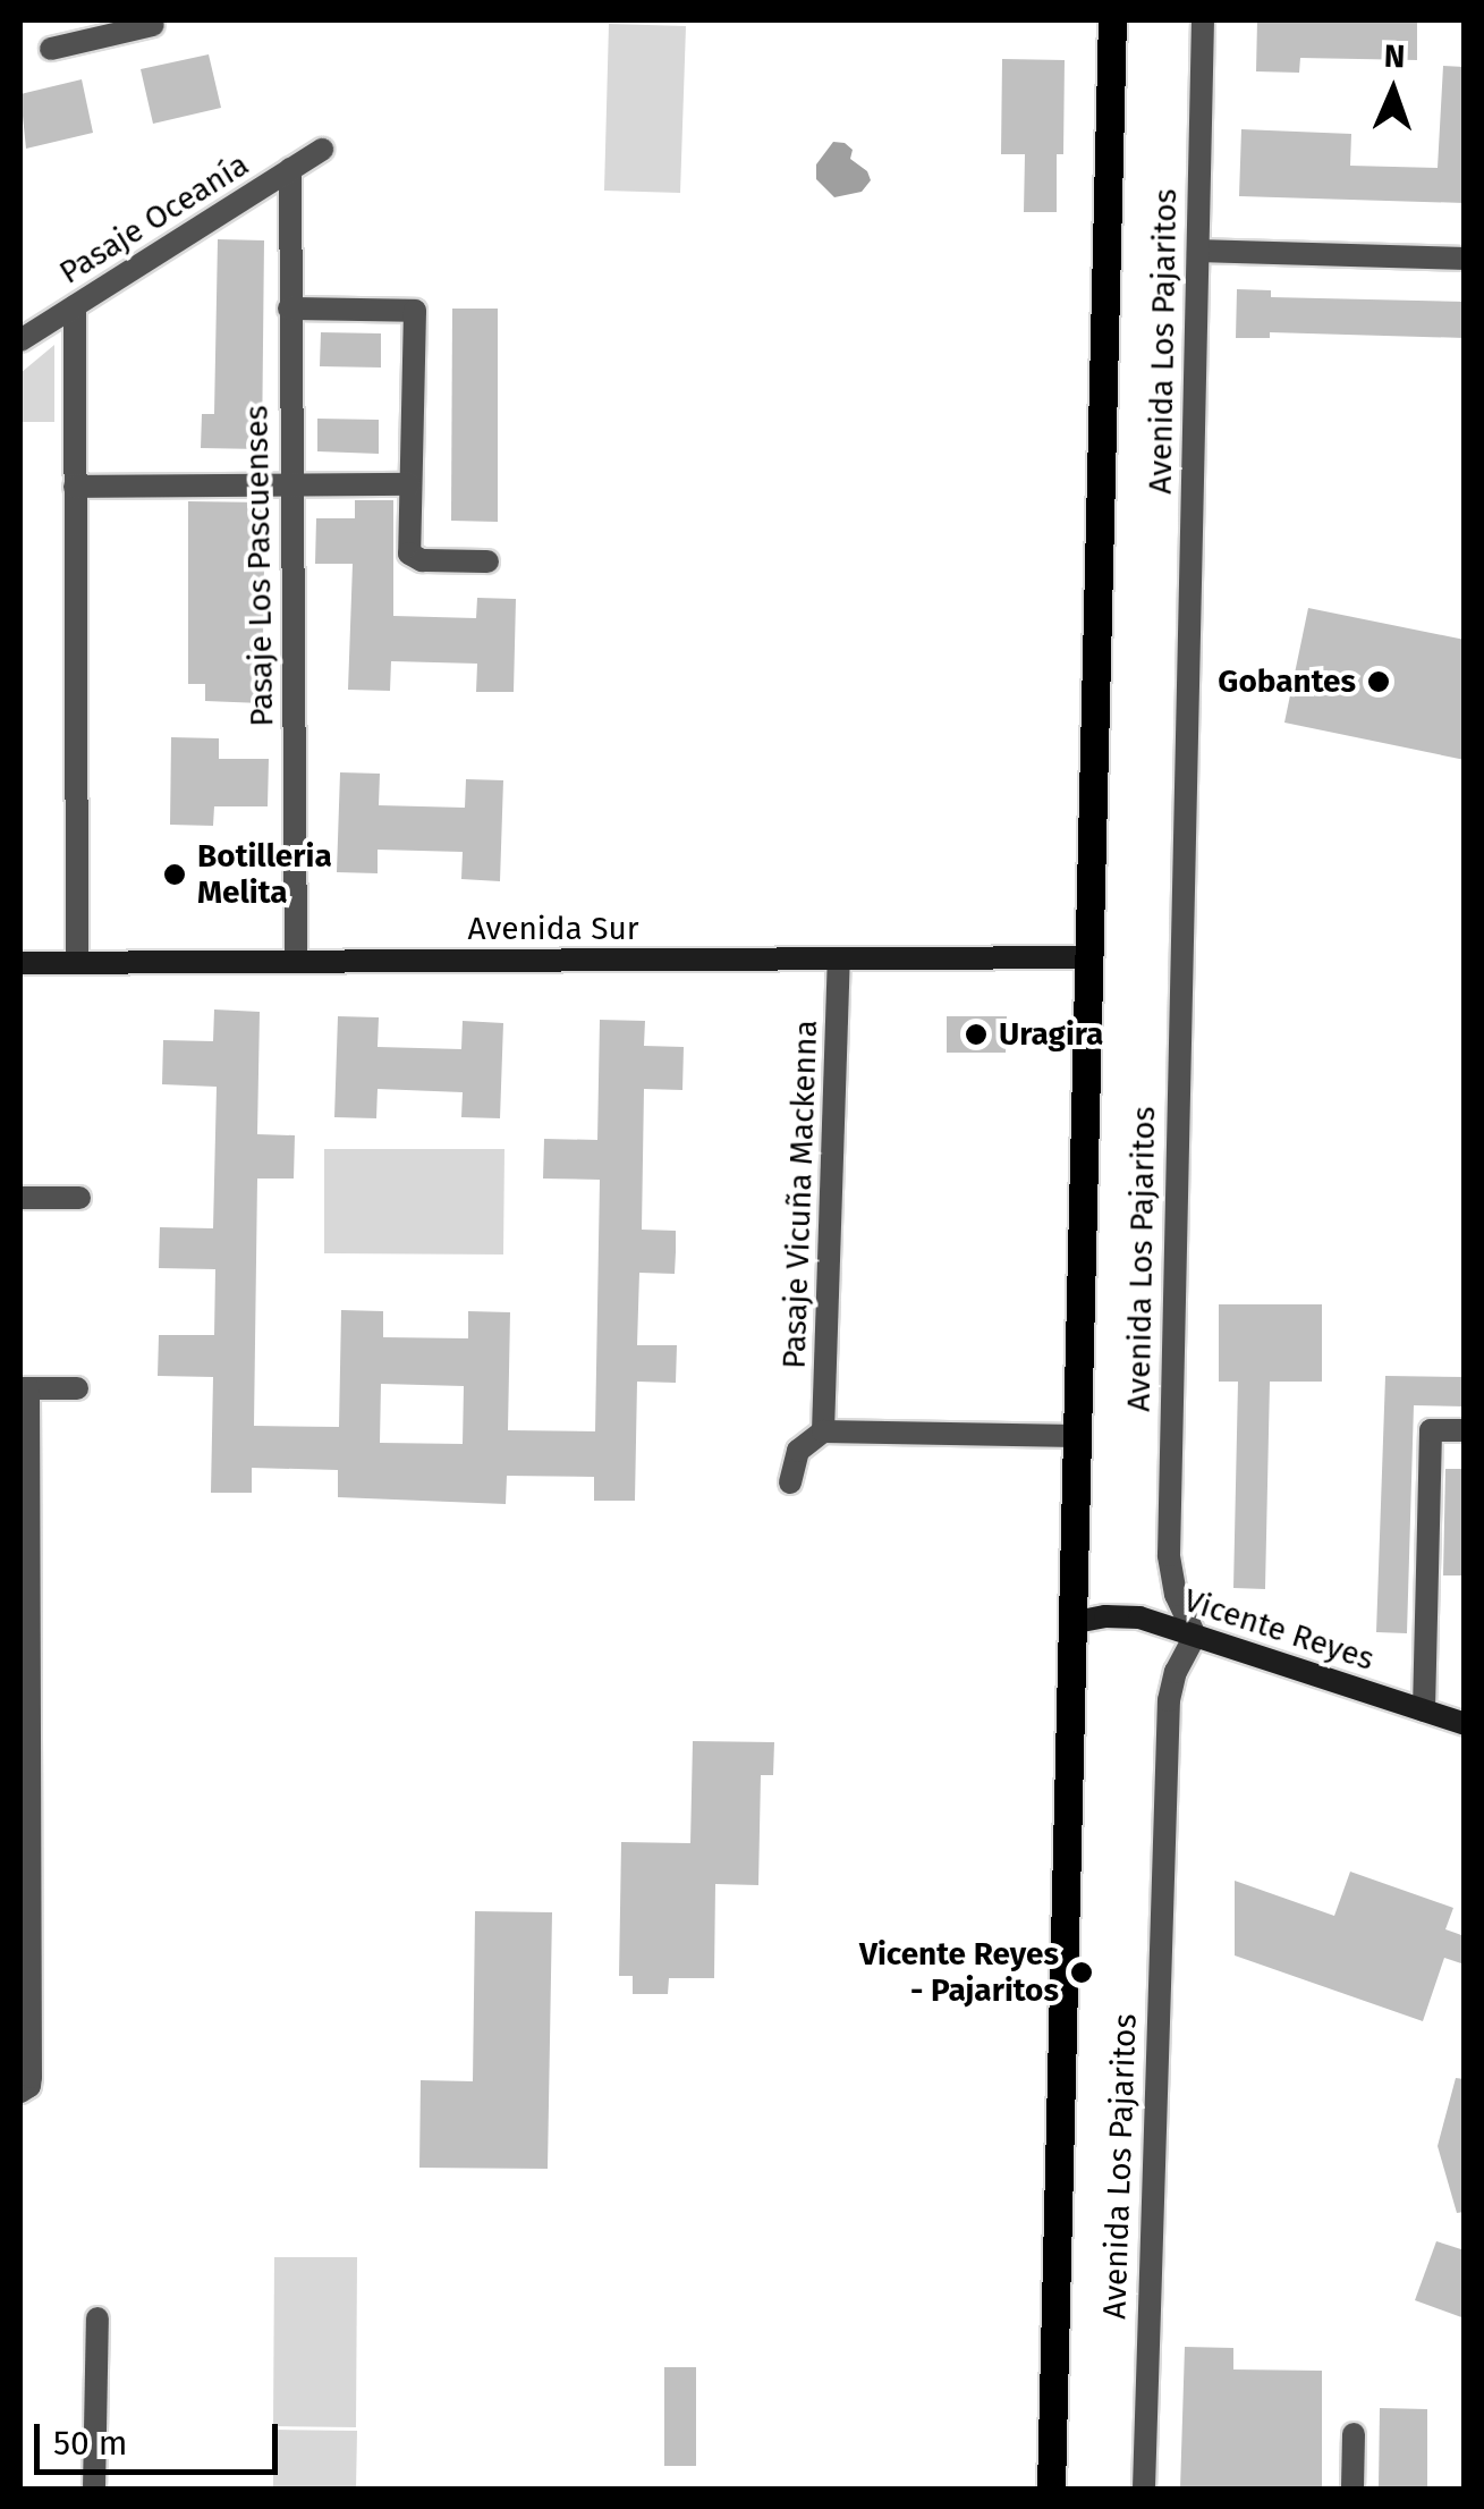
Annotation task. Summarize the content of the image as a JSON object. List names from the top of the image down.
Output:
{
  "streets": {
    "main road": ["Avenida Los Pajaritos"],
    "street": [
      "Pasaje Oceanía",
      "Pasaje Los Pascuenses",
      "Avenida Sur",
      "Pasaje Vicuña Mackenna",
      "Vicente Reyes"
    ]
  },
  "crossings": [
    ["Pasaje Oceanía", "Pasaje Los Pascuenses"],
    ["Avenida Los Pajaritos", "Avenida Sur"],
    ["Avenida Los Pajaritos", "Vicente Reyes"],
    ["Pasaje Los Pascuenses", "Avenida Sur"],
    ["Avenida Sur", "Pasaje Vicuña Mackenna"]
  ],
  "places": [
    "Gobantes",
    "Botilleria Melita",
    "Uragira",
    "Vicente Reyes - Pajaritos"
  ],
  "scale_bar": "50 m",
  "north": "top"
}
